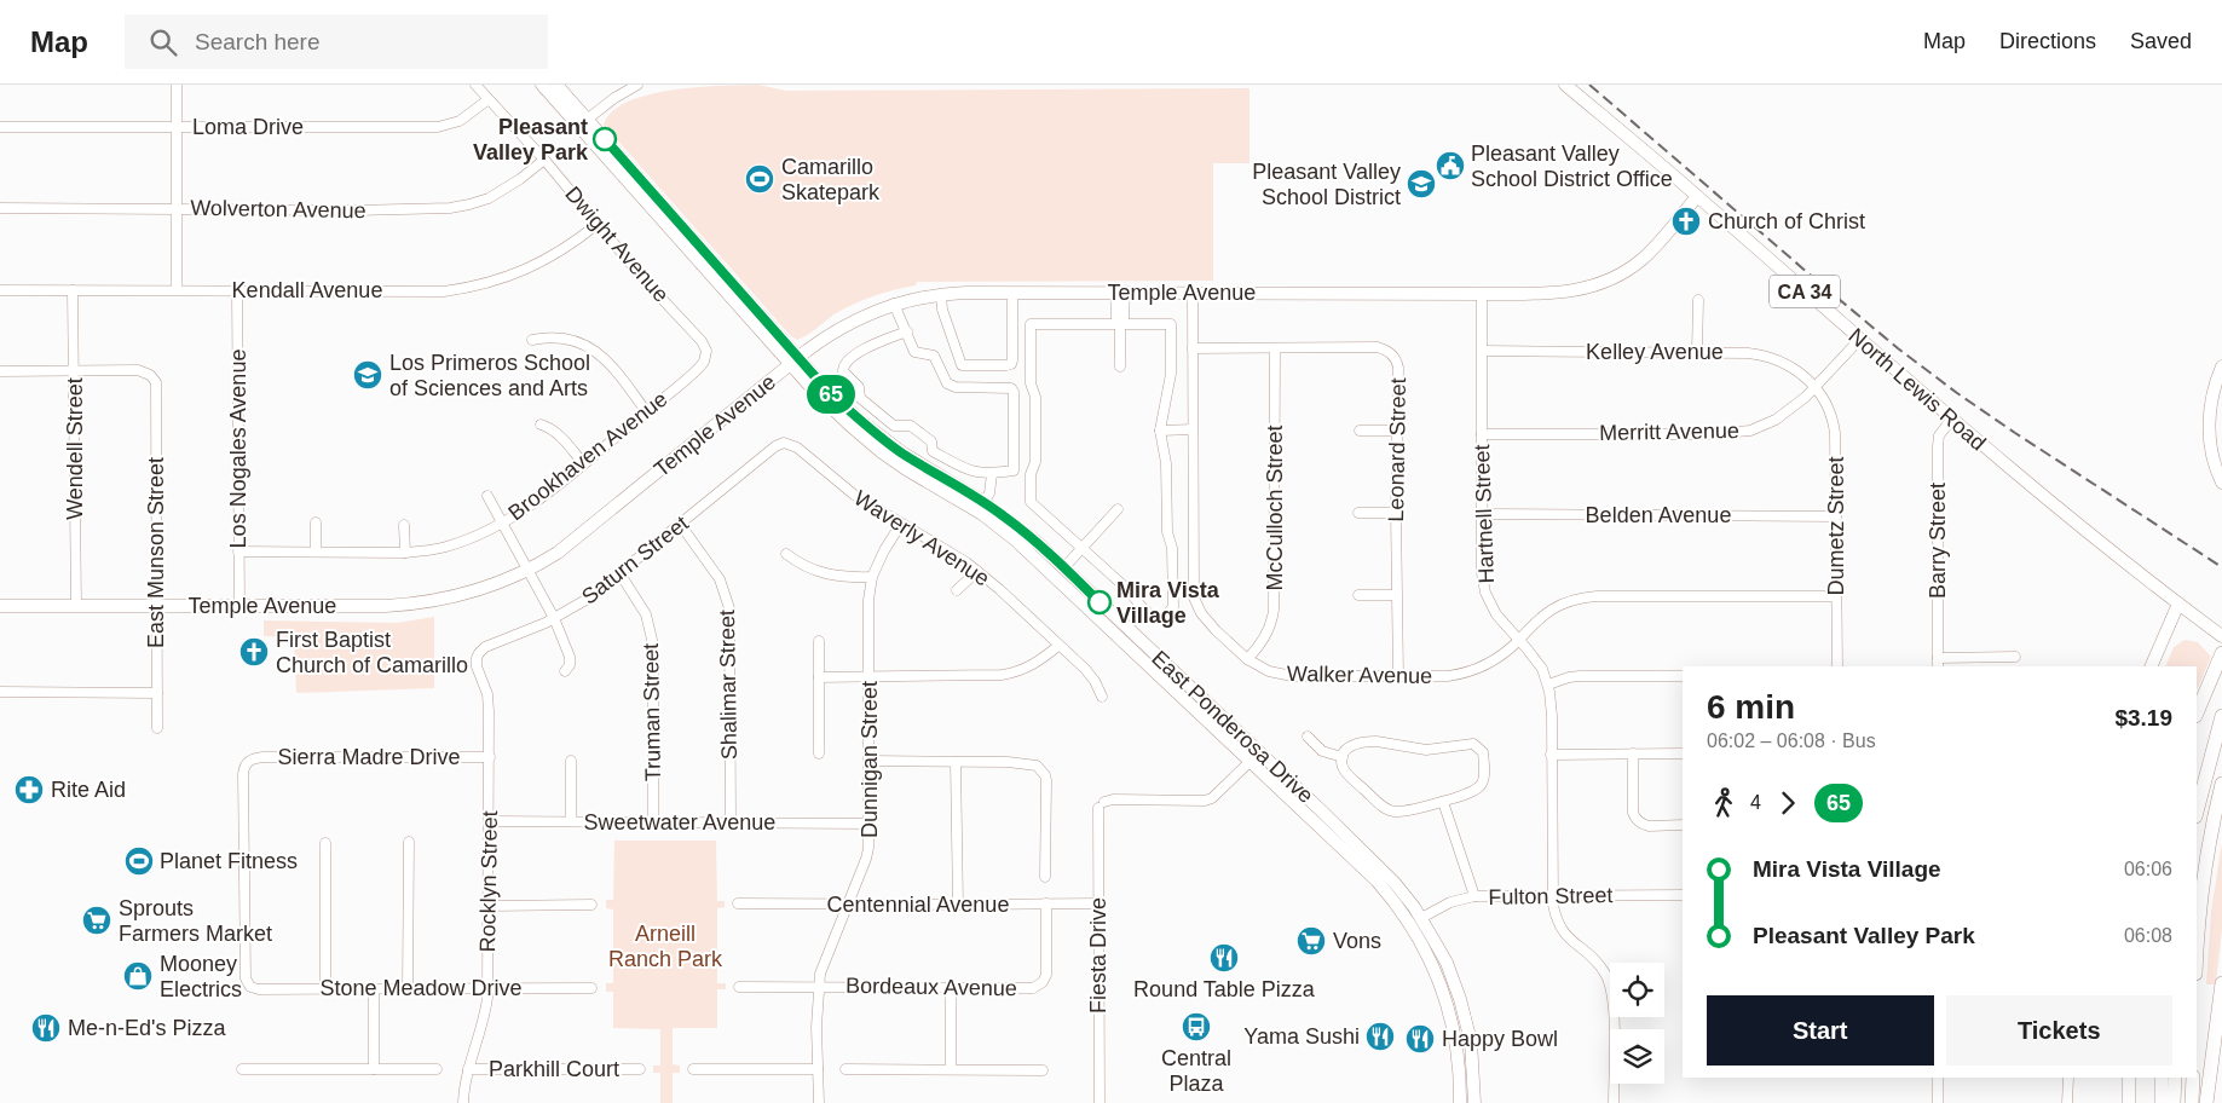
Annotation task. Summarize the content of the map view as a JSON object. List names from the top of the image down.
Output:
{
  "streets": {
    "main road": [
      "CA 34",
      "Temple Avenue",
      "North Lewis Road",
      "East Ponderosa Drive"
    ],
    "street": [
      "Loma Drive",
      "Wolverton Avenue",
      "Dwight Avenue",
      "Kendall Avenue",
      "Kelley Avenue",
      "Merritt Avenue",
      "Wendell Street",
      "Los Nogales Avenue",
      "Leonard Street",
      "Brookhaven Avenue",
      "McCulloch Street",
      "Hartnell Street",
      "Belden Avenue",
      "Dumetz Street",
      "Waverly Avenue",
      "Barry Street",
      "East Munson Street",
      "Saturn Street",
      "Walker Avenue",
      "Shalimar Street",
      "Truman Street",
      "Sierra Madre Drive",
      "Dunnigan Street",
      "Sweetwater Avenue",
      "Rocklyn Street",
      "Fulton Street",
      "Centennial Avenue",
      "Fiesta Drive",
      "Bordeaux Avenue",
      "Stone Meadow Drive",
      "Parkhill Court"
    ]
  },
  "crossings": [
    ["Loma Drive", "Dwight Avenue"],
    ["Wolverton Avenue", "Dwight Avenue"],
    ["Dwight Avenue", "Kendall Avenue"],
    ["Dwight Avenue", "Brookhaven Avenue"],
    ["Kendall Avenue", "Wendell Street"],
    ["Kendall Avenue", "Los Nogales Avenue"],
    ["Temple Avenue", "North Lewis Road"],
    ["Temple Avenue", "Wendell Street"],
    ["Temple Avenue", "Los Nogales Avenue"],
    ["Temple Avenue", "Hartnell Street"],
    ["Temple Avenue", "East Munson Street"],
    ["Temple Avenue", "Walker Avenue"],
    ["Temple Avenue", "East Ponderosa Drive"],
    ["Kelley Avenue", "Merritt Avenue"],
    ["Kelley Avenue", "Hartnell Street"],
    ["Kelley Avenue", "Dumetz Street"],
    ["North Lewis Road", "Merritt Avenue"],
    ["North Lewis Road", "Barry Street"],
    ["Merritt Avenue", "Hartnell Street"],
    ["Merritt Avenue", "Dumetz Street"],
    ["Wendell Street", "East Munson Street"],
    ["Los Nogales Avenue", "Brookhaven Avenue"],
    ["Leonard Street", "McCulloch Street"],
    ["Leonard Street", "Walker Avenue"],
    ["McCulloch Street", "Walker Avenue"],
    ["Hartnell Street", "Belden Avenue"],
    ["Hartnell Street", "Walker Avenue"],
    ["Hartnell Street", "Fulton Street"],
    ["Belden Avenue", "Dumetz Street"],
    ["Dumetz Street", "Walker Avenue"],
    ["Waverly Avenue", "Saturn Street"],
    ["Waverly Avenue", "Dunnigan Street"],
    ["Saturn Street", "Shalimar Street"],
    ["Saturn Street", "Truman Street"],
    ["Saturn Street", "Rocklyn Street"],
    ["Shalimar Street", "Sweetwater Avenue"],
    ["Truman Street", "Sweetwater Avenue"],
    ["East Ponderosa Drive", "Fulton Street"],
    ["East Ponderosa Drive", "Fiesta Drive"],
    ["Sierra Madre Drive", "Rocklyn Street"],
    ["Sierra Madre Drive", "Stone Meadow Drive"],
    ["Dunnigan Street", "Sweetwater Avenue"],
    ["Dunnigan Street", "Centennial Avenue"],
    ["Dunnigan Street", "Bordeaux Avenue"],
    ["Sweetwater Avenue", "Rocklyn Street"],
    ["Rocklyn Street", "Stone Meadow Drive"],
    ["Rocklyn Street", "Parkhill Court"],
    ["Centennial Avenue", "Fiesta Drive"],
    ["Centennial Avenue", "Bordeaux Avenue"]
  ],
  "parks": ["Arneill Ranch Park"],
  "places": {
    "other": ["Pleasant Valley Park", "Mira Vista Village"],
    "public building": ["Pleasant Valley School District Office"],
    "sports": ["Camarillo Skatepark", "Planet Fitness"],
    "school or university": ["Pleasant Valley School District", "Los Primeros School of Sciences and Arts"],
    "church": ["Church of Christ", "First Baptist Church of Camarillo"],
    "pharmacy": ["Rite Aid"],
    "supermarket": ["Sprouts Farmers Market", "Vons"],
    "restaurant": [
      "Round Table Pizza",
      "Me-n-Ed's Pizza",
      "Yama Sushi",
      "Happy Bowl"
    ],
    "shop": ["Mooney Electrics"],
    "bus stop": ["Central Plaza"]
  },
  "lines": ["bus line 65"],
  "page": {
    "header": "Map",
    "search": "Search here",
    "nav": ["Map", "Directions", "Saved"],
    "on_map": "65",
    "heading": ["6 min", "06:02 – 06:08 · Bus", "$3.19"],
    "legs": ["4", "65"],
    "list": [
      {
        "name": "Mira Vista Village",
        "value": "06:06"
      },
      {
        "name": "Pleasant Valley Park",
        "value": "06:08"
      }
    ],
    "buttons": ["Start", "Tickets"]
  }
}
